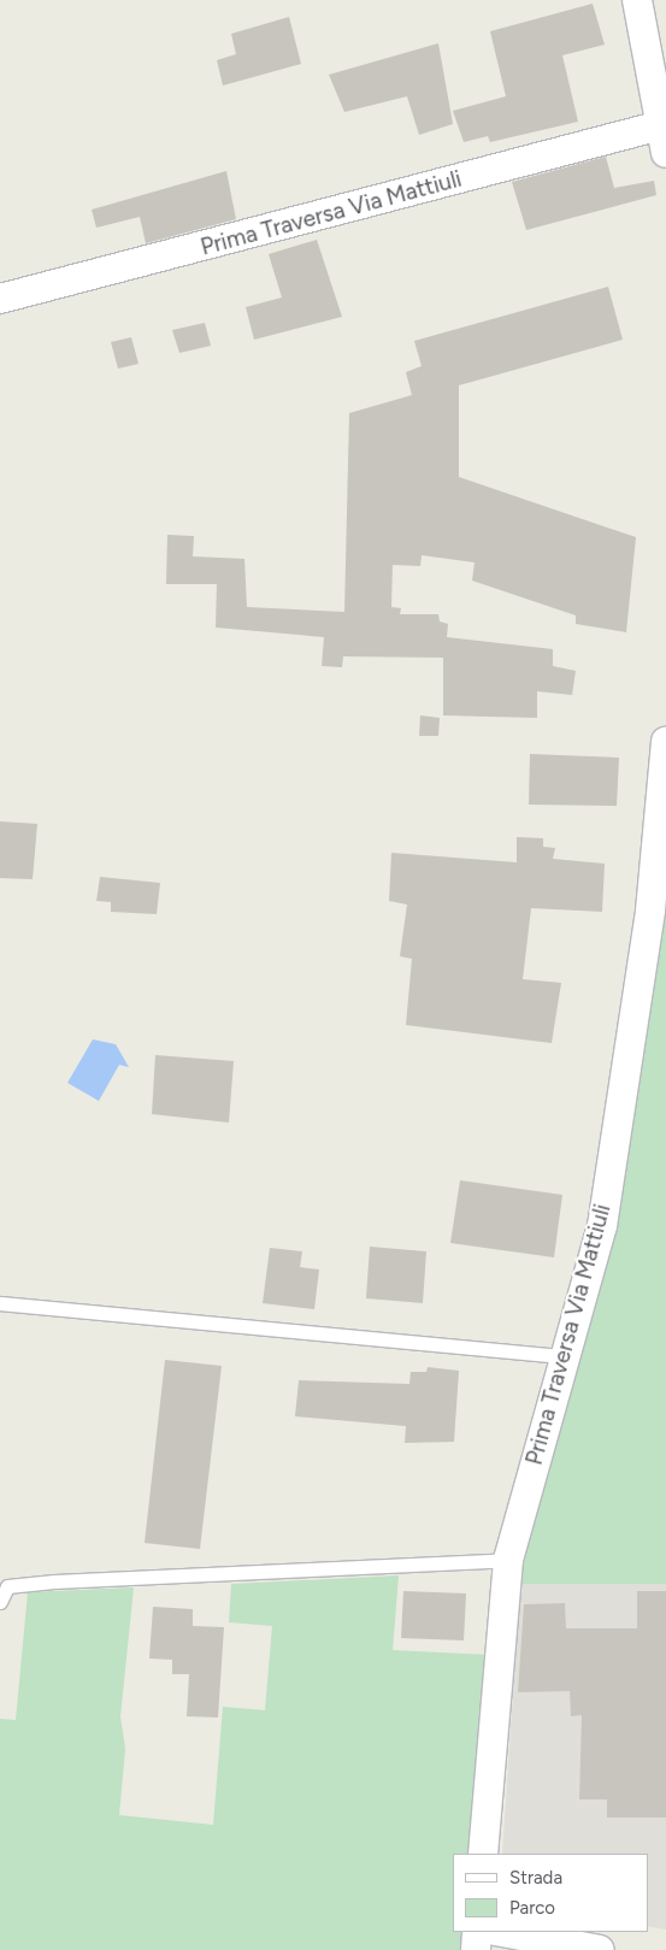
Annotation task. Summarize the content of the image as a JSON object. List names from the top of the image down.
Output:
{
  "streets": {
    "street": ["Prima Traversa Via Mattiuli"]
  },
  "legend": ["Strada", "Parco"]
}
